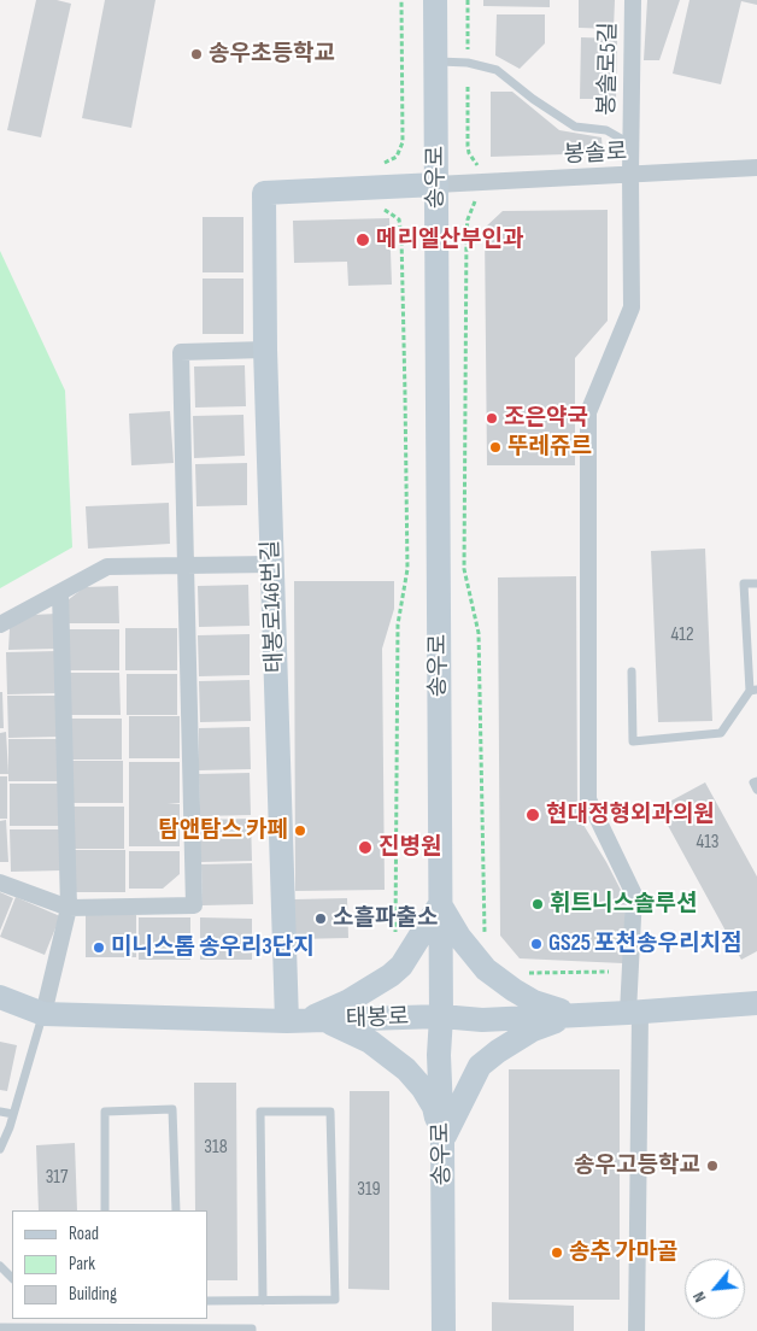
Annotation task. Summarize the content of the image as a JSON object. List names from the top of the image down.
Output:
{
  "streets": {
    "main road": ["송우로", "태봉로146번길", "태봉로"],
    "street": ["봉솔로5길", "봉솔로"]
  },
  "crossings": [
    ["봉솔로5길", "봉솔로"],
    ["봉솔로5길", "태봉로"],
    ["봉솔로", "송우로"],
    ["봉솔로", "태봉로146번길"],
    ["송우로", "태봉로146번길"],
    ["송우로", "태봉로"],
    ["태봉로146번길", "태봉로"]
  ],
  "places": [
    "송우초등학교",
    "메리엘산부인과",
    "조은약국",
    "뚜레쥬르",
    "현대정형외과의원",
    "탐앤탐스 카페",
    "진병원",
    "휘트니스솔루션",
    "소흘파출소",
    "GS25 포천송우리치점",
    "미니스톱 송우리3단지",
    "송우고등학교",
    "송추 가마골"
  ],
  "house_numbers": [
    "412",
    "413",
    "318",
    "317",
    "319"
  ],
  "legend": ["Road", "Park", "Building"],
  "north": "bottom left"
}
